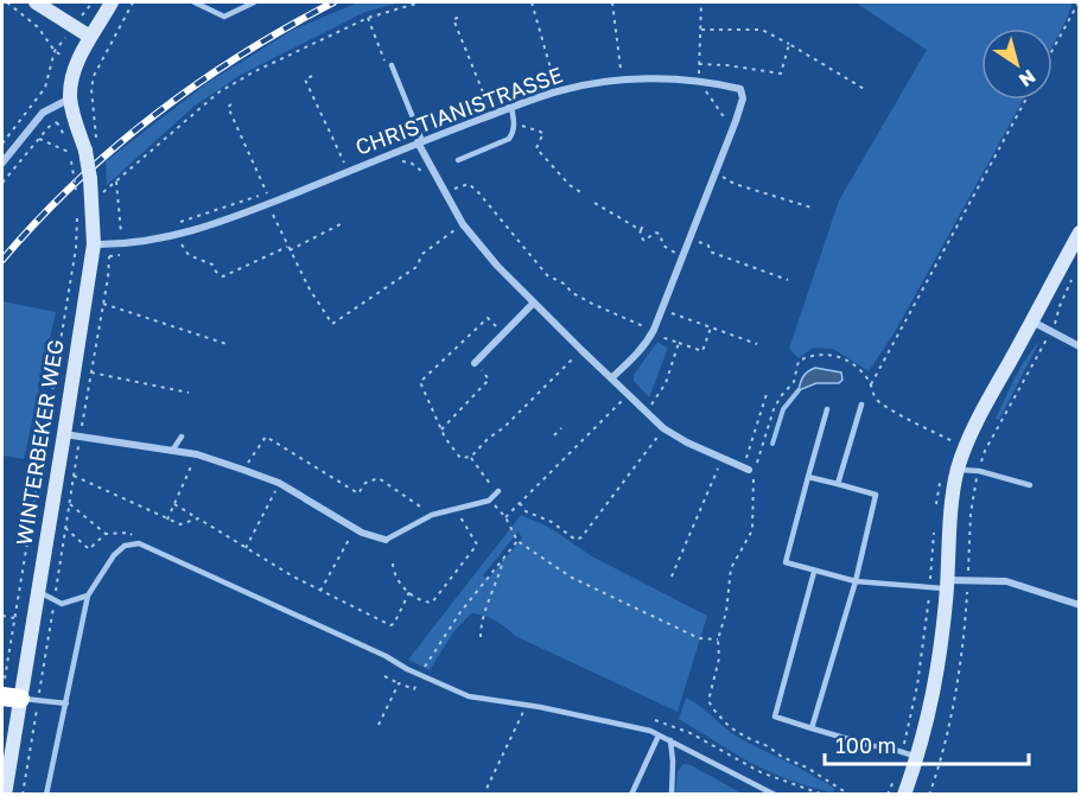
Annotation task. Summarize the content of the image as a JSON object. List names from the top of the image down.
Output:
{
  "streets": {
    "street": ["CHRISTIANISTRASSE", "WINTERBEKER WEG"]
  },
  "crossings": [
    ["CHRISTIANISTRASSE", "WINTERBEKER WEG"]
  ],
  "scale_bar": "100 m",
  "north": "bottom right"
}
